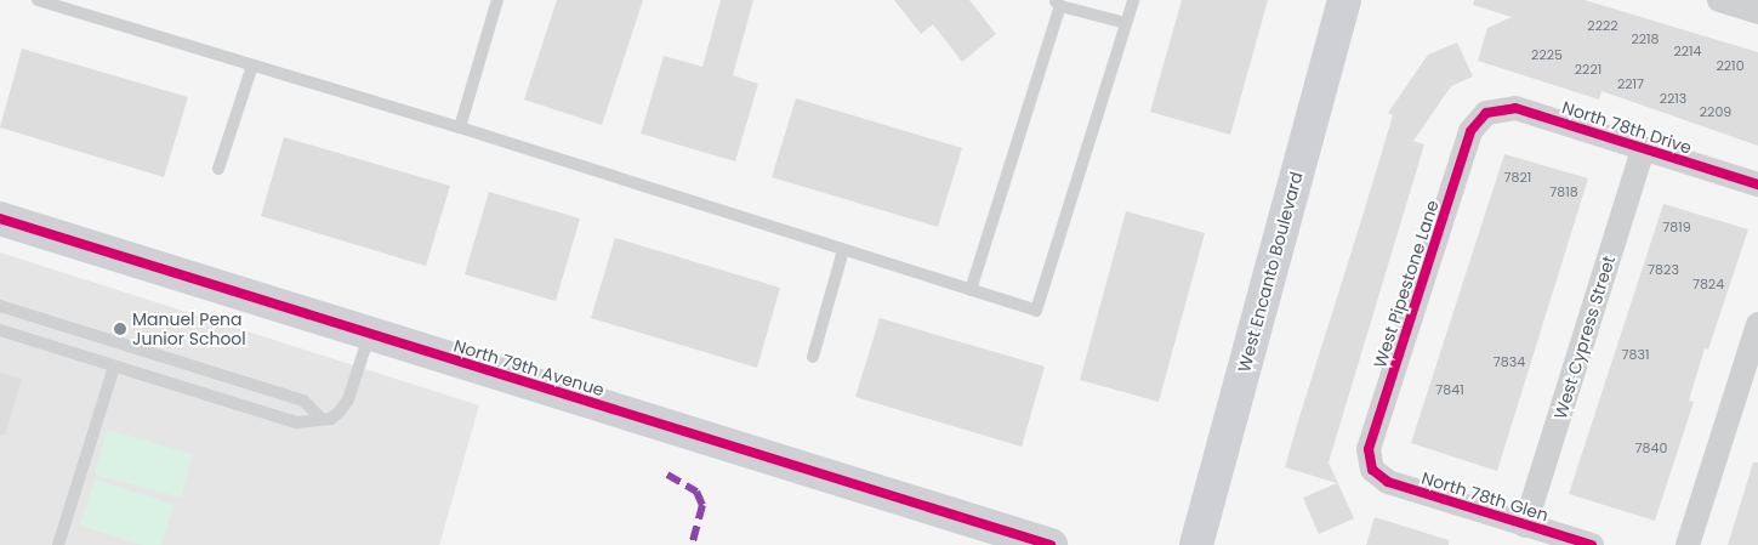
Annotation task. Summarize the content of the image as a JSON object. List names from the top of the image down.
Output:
{
  "streets": {
    "street": [
      "North 78th Drive",
      "West Encanto Boulevard",
      "West Pipestone Lane",
      "West Cypress Street",
      "North 79th Avenue",
      "North 78th Glen"
    ]
  },
  "crossings": [
    ["North 78th Drive", "West Pipestone Lane"],
    ["North 78th Drive", "West Cypress Street"],
    ["West Pipestone Lane", "North 78th Glen"],
    ["West Cypress Street", "North 78th Glen"]
  ],
  "places": ["Manuel Pena Junior School"],
  "house_numbers": [
    "2222",
    "2218",
    "2214",
    "2225",
    "2210",
    "2221",
    "2217",
    "2213",
    "2209",
    "7821",
    "7818",
    "7819",
    "7823",
    "7824",
    "7831",
    "7834",
    "7841",
    "7840"
  ]
}
